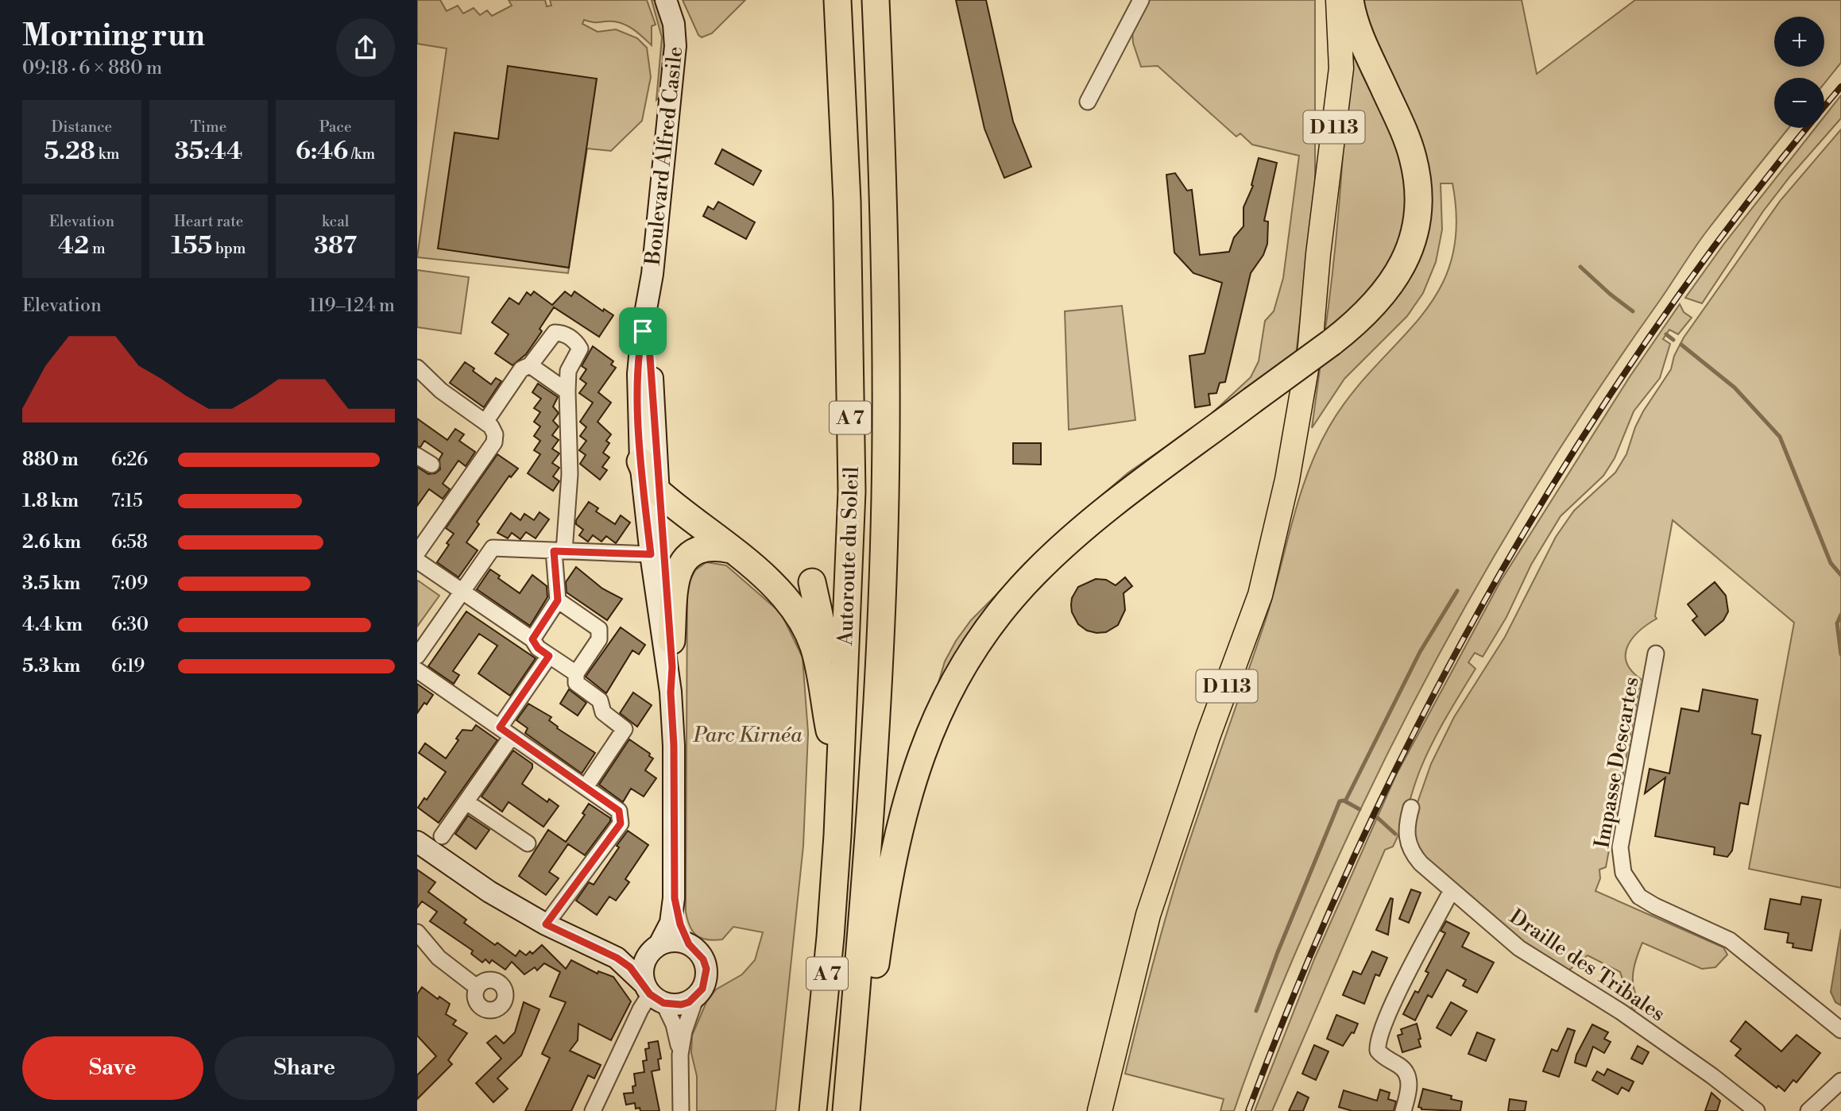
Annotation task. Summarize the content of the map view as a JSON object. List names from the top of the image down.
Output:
{
  "streets": {
    "highway": ["A 7", "Autoroute du Soleil"],
    "main road": ["D 113"],
    "street": ["Boulevard Alfred Casile", "Impasse Descartes", "Draille des Tribales"]
  },
  "parks": ["Parc Kirnéa"],
  "page": {
    "heading": ["Morning run", "09:18 · 6 × 880 m"],
    "map_buttons": ["+", "−"],
    "stats": [
      ["Distance", "5.28 km"],
      ["Time", "35:44"],
      ["Pace", "6:46 /km"],
      ["Elevation", "42 m"],
      ["Heart rate", "155 bpm"],
      ["kcal", "387"]
    ],
    "chart": ["Elevation", "119–124 m"],
    "list": [
      {
        "name": "880 m",
        "note": "6:26"
      },
      {
        "name": "1.8 km",
        "note": "7:15"
      },
      {
        "name": "2.6 km",
        "note": "6:58"
      },
      {
        "name": "3.5 km",
        "note": "7:09"
      },
      {
        "name": "4.4 km",
        "note": "6:30"
      },
      {
        "name": "5.3 km",
        "note": "6:19"
      }
    ],
    "buttons": ["Save", "Share"]
  }
}
